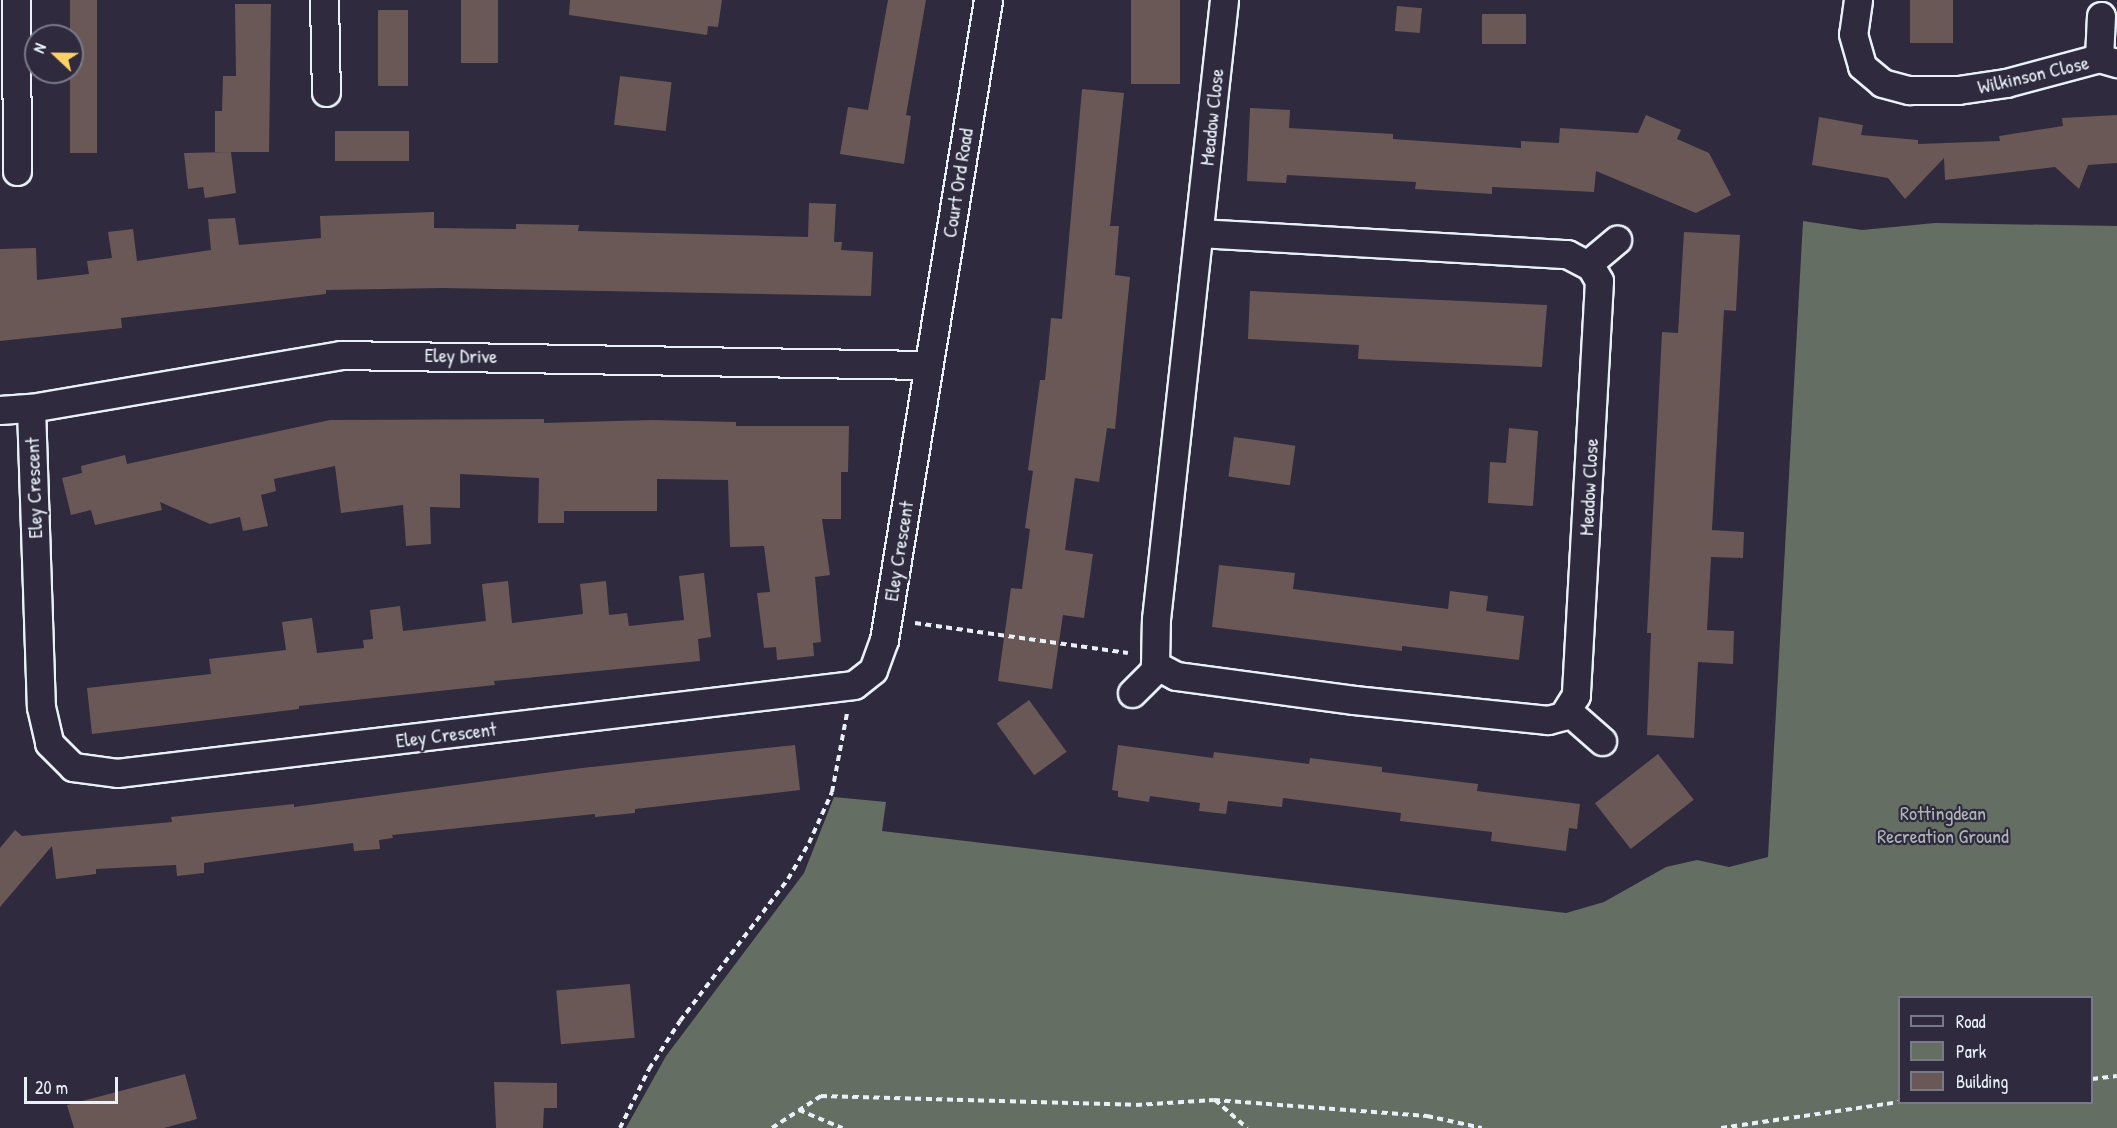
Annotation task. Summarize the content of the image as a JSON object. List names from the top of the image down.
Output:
{
  "streets": {
    "street": [
      "Wilkinson Close",
      "Meadow Close",
      "Court Ord Road",
      "Eley Drive",
      "Eley Crescent"
    ]
  },
  "crossings": [
    ["Court Ord Road", "Eley Drive"],
    ["Court Ord Road", "Eley Crescent"],
    ["Eley Drive", "Eley Crescent"]
  ],
  "parks": ["Rottingdean Recreation Ground"],
  "legend": ["Road", "Park", "Building"],
  "scale_bar": "20 m",
  "north": "left"
}
